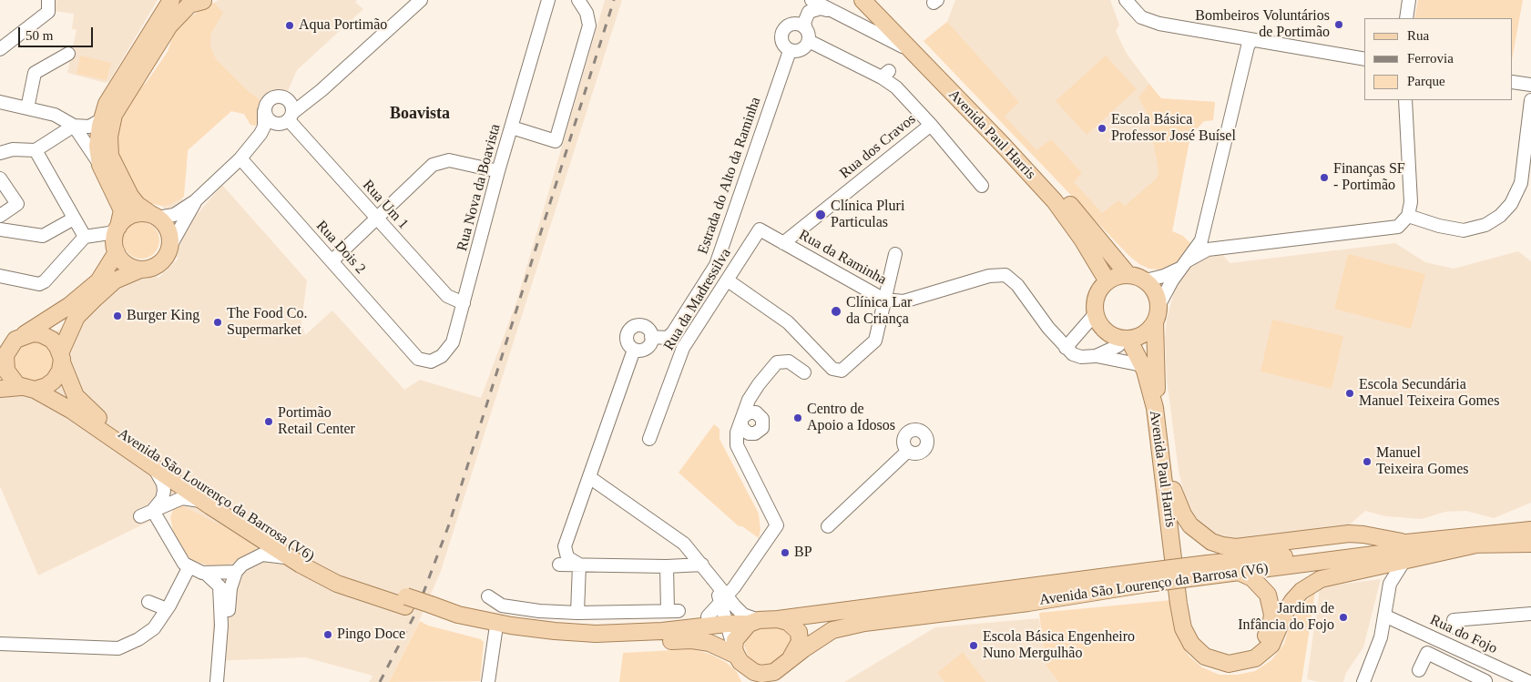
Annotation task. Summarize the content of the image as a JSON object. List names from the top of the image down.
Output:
{
  "streets": {
    "main road": ["Avenida Paul Harris", "Avenida São Lourenço da Barrosa (V6)"],
    "street": [
      "Rua dos Cravos",
      "Estrada do Alto da Raminha",
      "Rua Nova da Boavista",
      "Rua Um 1",
      "Rua Dois 2",
      "Rua da Raminha",
      "Rua da Madressilva",
      "Rua do Fojo"
    ]
  },
  "crossings": [
    ["Avenida Paul Harris", "Avenida São Lourenço da Barrosa (V6)"],
    ["Rua dos Cravos", "Rua da Raminha"],
    ["Rua dos Cravos", "Rua da Madressilva"],
    ["Rua Nova da Boavista", "Rua Um 1"],
    ["Rua Nova da Boavista", "Rua Dois 2"],
    ["Rua da Raminha", "Rua da Madressilva"]
  ],
  "districts": ["Boavista"],
  "places": [
    "Bombeiros Voluntários de Portimão",
    "Aqua Portimão",
    "Escola Básica Professor José Buísel",
    "Finanças SF - Portimão",
    "Clínica Pluri Particulas",
    "Clínica Lar da Criança",
    "Burger King",
    "The Food Co. Supermarket",
    "Escola Secundária Manuel Teixeira Gomes",
    "Centro de Apoio a Idosos",
    "Portimão Retail Center",
    "Manuel Teixeira Gomes",
    "BP",
    "Jardim de Infância do Fojo",
    "Pingo Doce",
    "Escola Básica Engenheiro Nuno Mergulhão"
  ],
  "legend": ["Rua", "Ferrovia", "Parque"],
  "scale_bar": "50 m"
}
